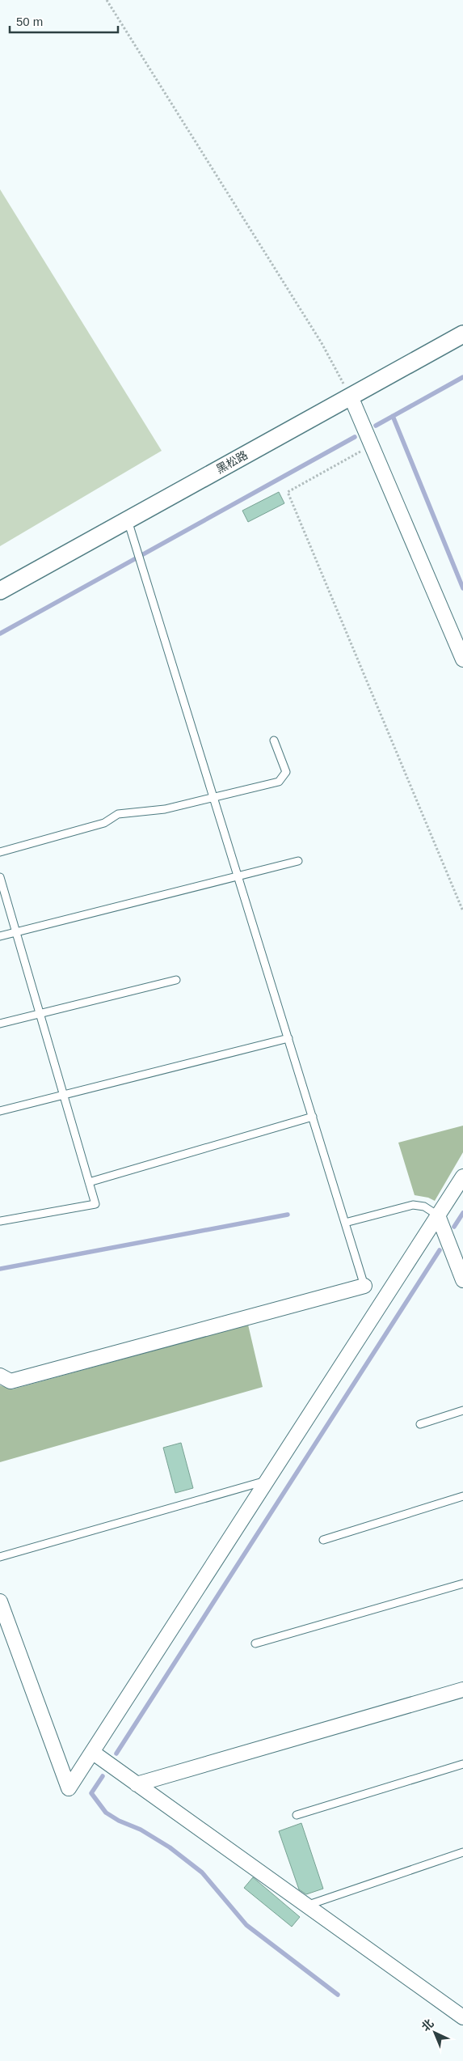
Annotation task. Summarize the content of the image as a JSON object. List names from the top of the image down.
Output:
{
  "streets": {
    "street": ["黑松路"]
  },
  "scale_bar": "50 m",
  "north": "top left"
}
